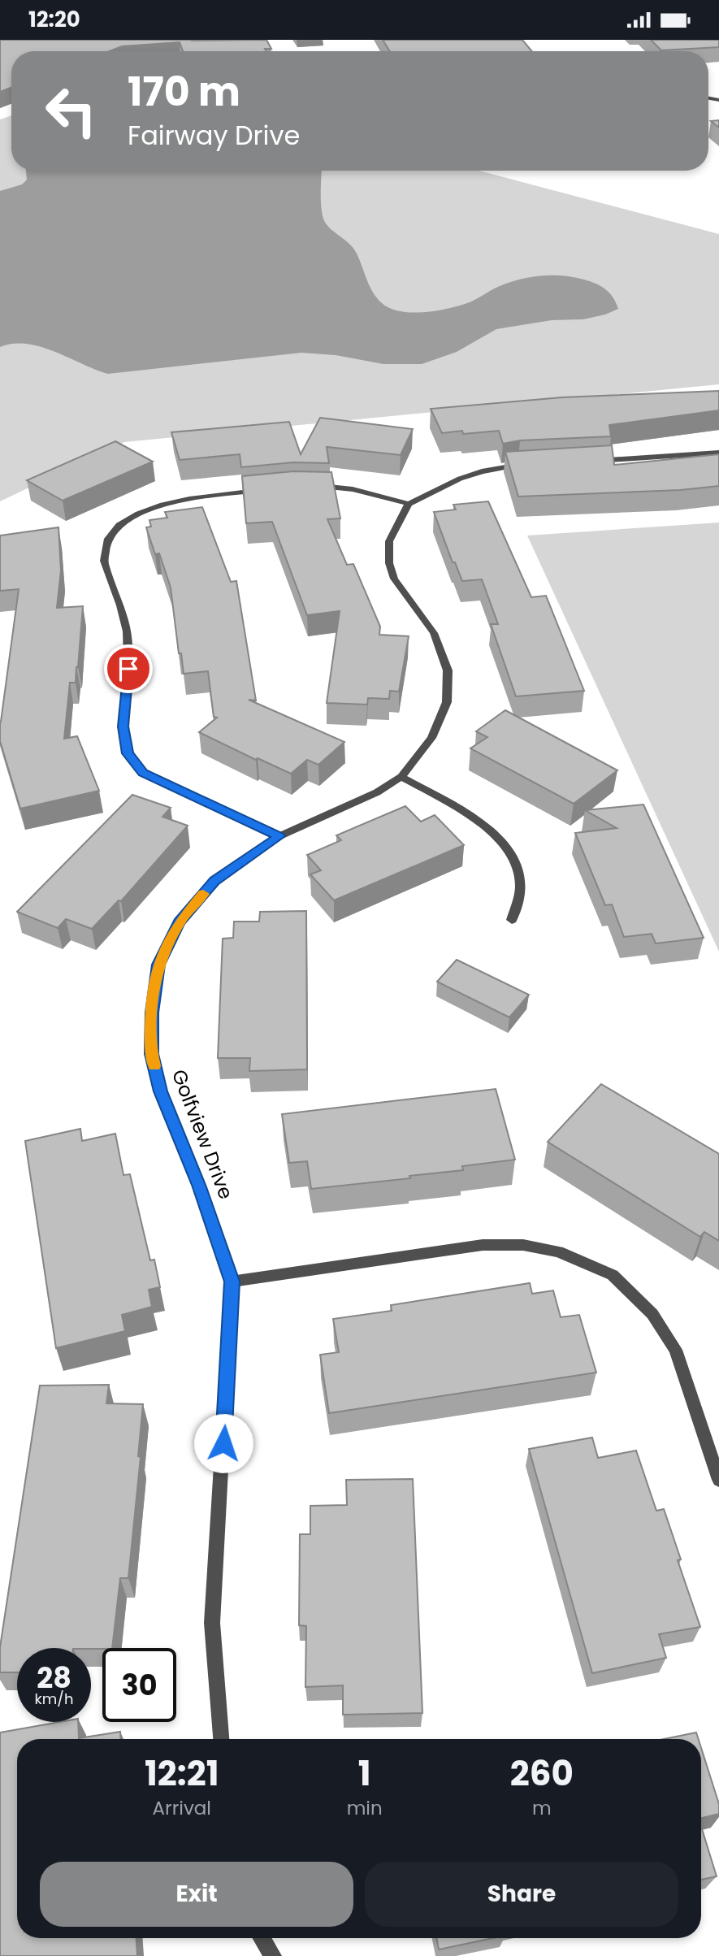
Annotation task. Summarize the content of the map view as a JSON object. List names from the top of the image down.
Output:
{
  "streets": {
    "street": ["Golfview Drive"]
  },
  "page": {
    "status": "12:20",
    "turn": ["170 m", "Fairway Drive"],
    "speed": "28 km/h",
    "limit": "30",
    "eta": [
      "12:21",
      "Arrival",
      "1",
      "min",
      "260",
      "m"
    ],
    "buttons": ["Exit", "Share"]
  }
}
